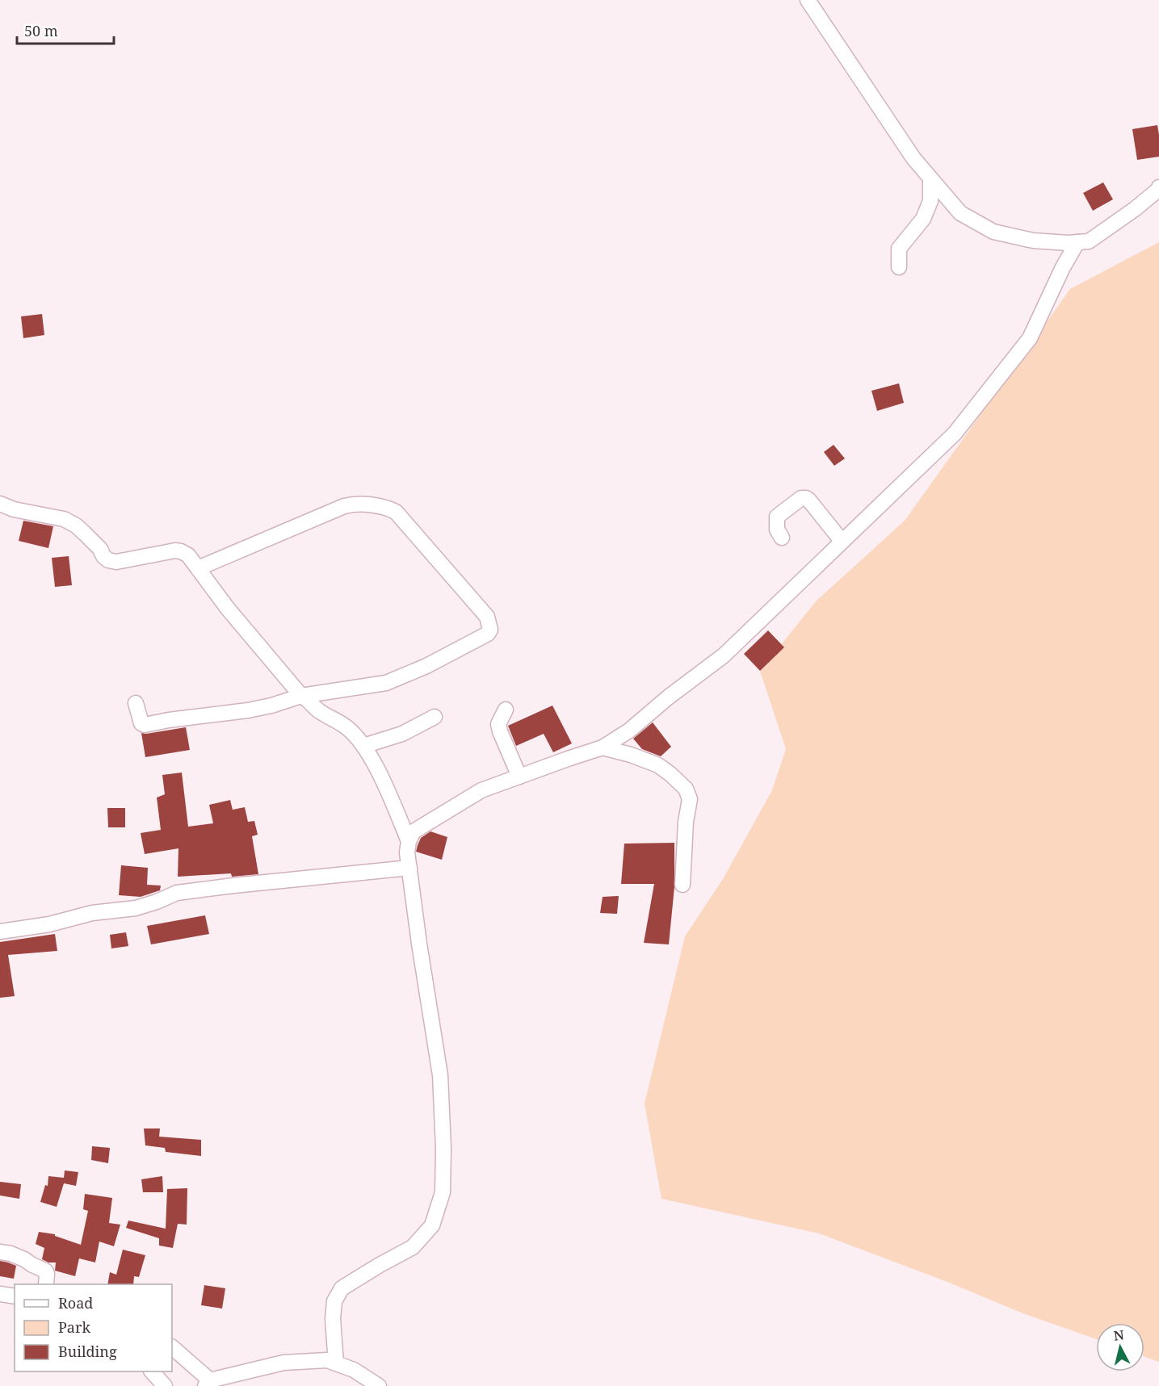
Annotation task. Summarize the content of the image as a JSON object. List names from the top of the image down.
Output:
{
  "legend": ["Road", "Park", "Building"],
  "scale_bar": "50 m",
  "north": "top"
}
